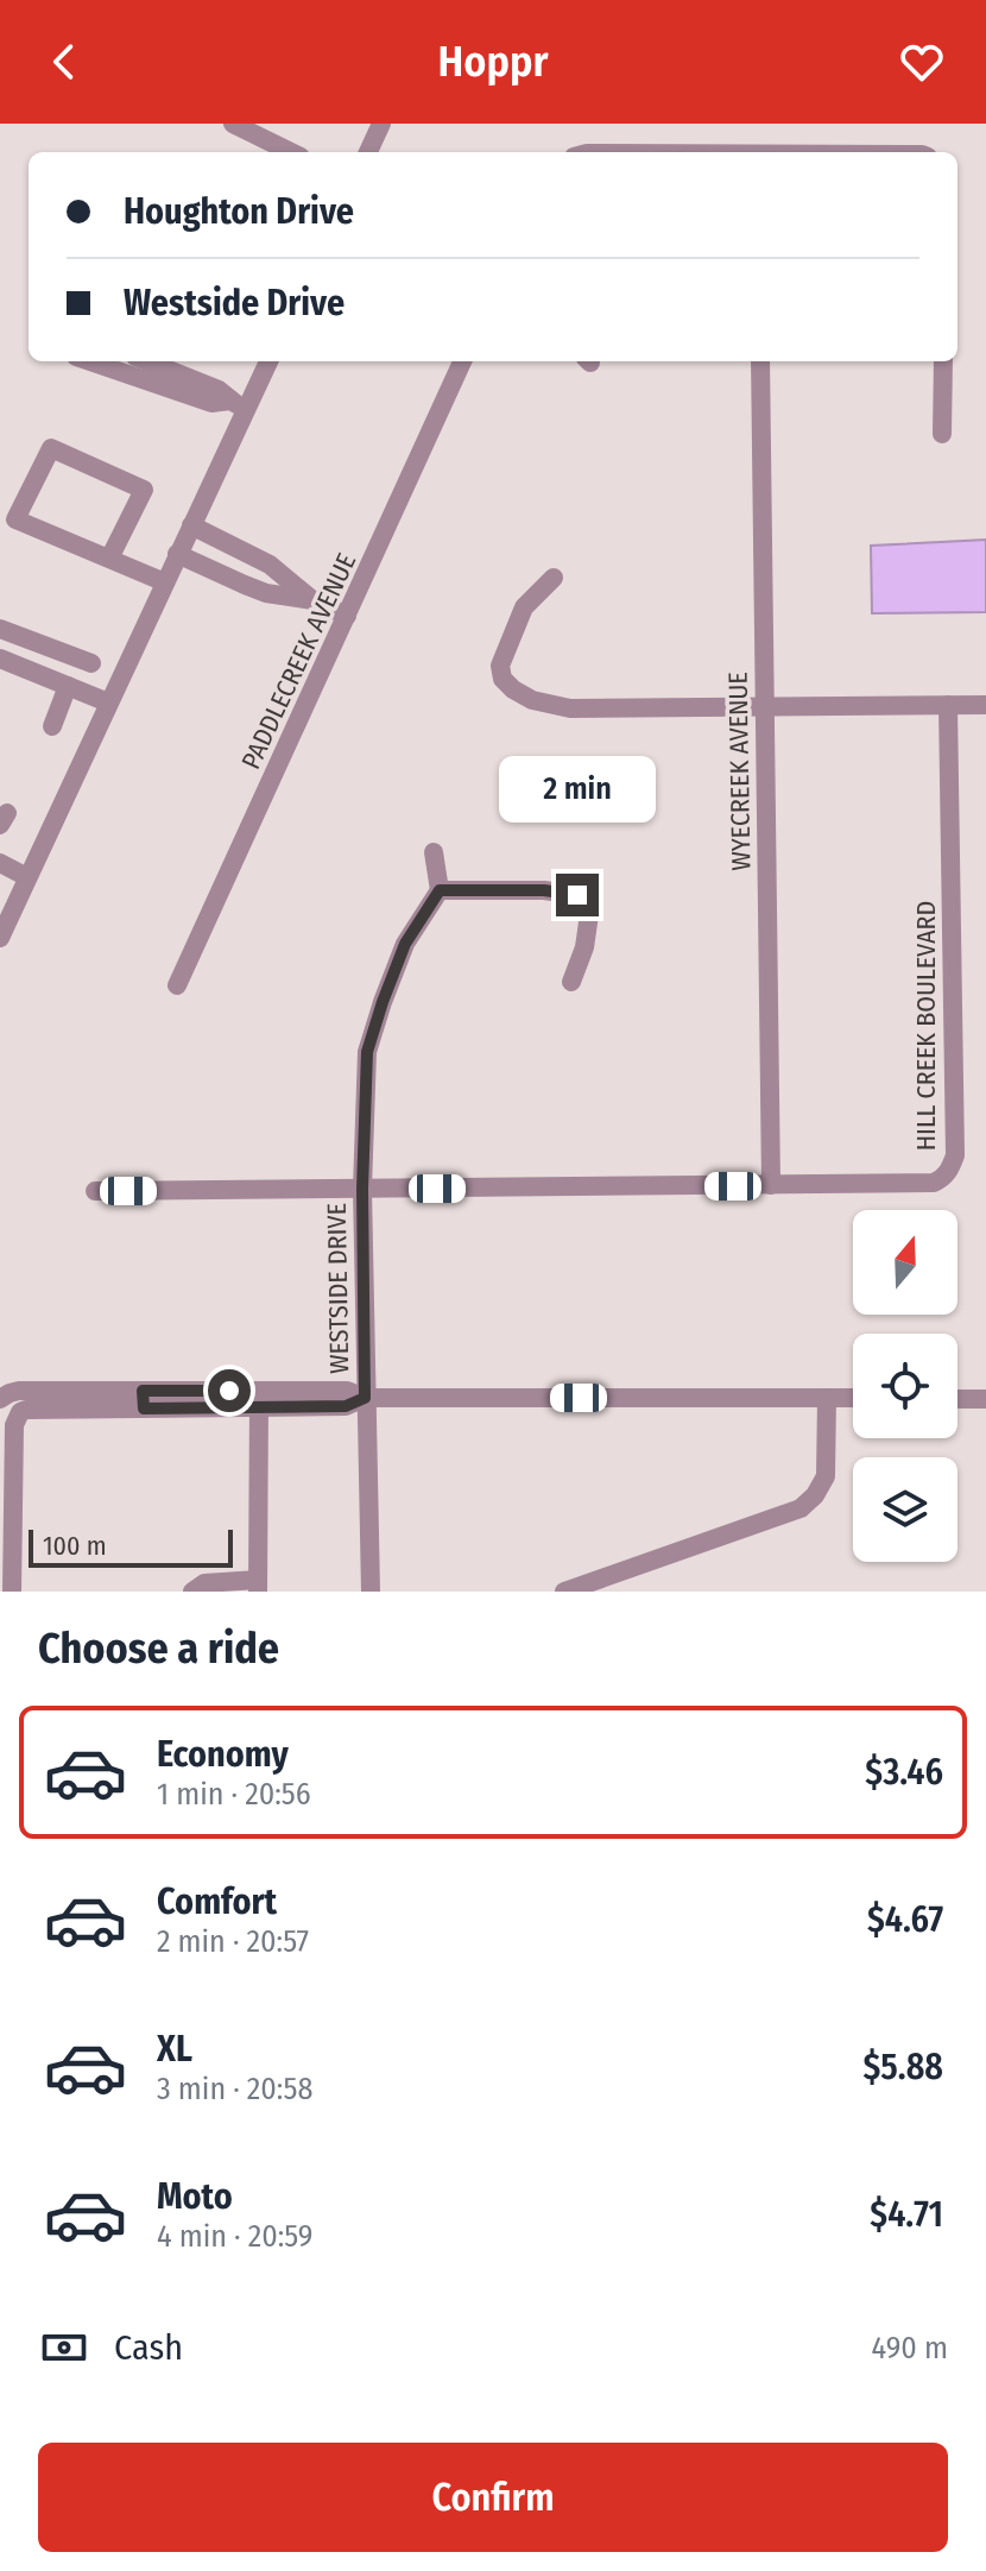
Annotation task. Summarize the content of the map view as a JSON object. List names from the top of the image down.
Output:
{
  "streets": {
    "street": [
      "PADDLECREEK AVENUE",
      "WYECREEK AVENUE",
      "HILL CREEK BOULEVARD",
      "WESTSIDE DRIVE"
    ]
  },
  "crossings": [
    ["WYECREEK AVENUE", "HILL CREEK BOULEVARD"],
    ["HILL CREEK BOULEVARD", "WESTSIDE DRIVE"]
  ],
  "scale_bar": "100 m",
  "north": "top",
  "page": {
    "header": "Hoppr",
    "banner": ["Houghton Drive", "Westside Drive"],
    "bubble": "2 min",
    "scale": "100 m",
    "heading": "Choose a ride",
    "list": [
      {
        "name": "Economy",
        "note": "1 min · 20:56",
        "value": "$3.46"
      },
      {
        "name": "Comfort",
        "note": "2 min · 20:57",
        "value": "$4.67"
      },
      {
        "name": "XL",
        "note": "3 min · 20:58",
        "value": "$5.88"
      },
      {
        "name": "Moto",
        "note": "4 min · 20:59",
        "value": "$4.71"
      }
    ],
    "pay": ["Cash", "490 m"],
    "buttons": "Confirm"
  }
}
